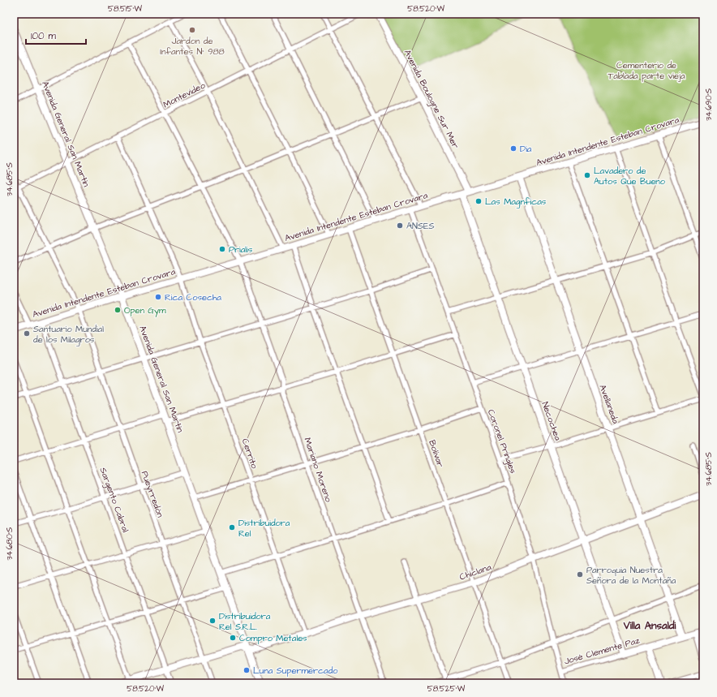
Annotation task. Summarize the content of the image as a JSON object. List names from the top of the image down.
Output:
{
  "streets": {
    "street": [
      "Montevideo",
      "Avenida Boulogne Sur Mer",
      "Avenida General San Martín",
      "Avenida Intendente Esteban Crovara",
      "Avellaneda",
      "Necochea",
      "Coronel Pringles",
      "Cerrito",
      "Bolívar",
      "Mariano Moreno",
      "Pueyrredón",
      "Sargento Cabral",
      "Chiclana",
      "José Clemente Paz"
    ]
  },
  "crossings": [
    ["Montevideo", "Avenida General San Martín"],
    ["Montevideo", "Cerrito"],
    ["Montevideo", "Mariano Moreno"],
    ["Montevideo", "Pueyrredón"],
    ["Avenida Boulogne Sur Mer", "Avenida Intendente Esteban Crovara"],
    ["Avenida General San Martín", "Avenida Intendente Esteban Crovara"],
    ["Avenida General San Martín", "Chiclana"],
    ["Avenida Intendente Esteban Crovara", "Avellaneda"],
    ["Avenida Intendente Esteban Crovara", "Necochea"],
    ["Avenida Intendente Esteban Crovara", "Coronel Pringles"],
    ["Avenida Intendente Esteban Crovara", "Cerrito"],
    ["Avenida Intendente Esteban Crovara", "Bolívar"],
    ["Avenida Intendente Esteban Crovara", "Mariano Moreno"],
    ["Avenida Intendente Esteban Crovara", "Pueyrredón"],
    ["Avenida Intendente Esteban Crovara", "Sargento Cabral"],
    ["Avellaneda", "Chiclana"],
    ["Avellaneda", "José Clemente Paz"],
    ["Necochea", "Chiclana"],
    ["Necochea", "José Clemente Paz"],
    ["Coronel Pringles", "Chiclana"],
    ["Coronel Pringles", "José Clemente Paz"],
    ["Cerrito", "Chiclana"],
    ["Bolívar", "Chiclana"],
    ["Mariano Moreno", "Chiclana"],
    ["Pueyrredón", "Chiclana"],
    ["Sargento Cabral", "Chiclana"]
  ],
  "districts": ["Villa Ansaldi"],
  "parks": ["Cementerio de Tablada parte vieja"],
  "places": [
    "Jardon de Infantes N° 988",
    "Dia",
    "Lavadero de Autos Que Bueno",
    "Las Magnficas",
    "ANSES",
    "Prialis",
    "Rica Cosecha",
    "Open Gym",
    "Santuario Mundial de los Milagros",
    "Distribuidora Rel",
    "Parroquia Nuestra Señora de la Montaña",
    "Distribuidora Rel S.R.L.",
    "Compro Metales",
    "Luna Supermercado"
  ],
  "scale_bar": "100 m",
  "coordinates": [
    "58.515°W",
    "58.520°W",
    "34.690°S",
    "34.685°S",
    "34.680°S",
    "58.525°W"
  ]
}
